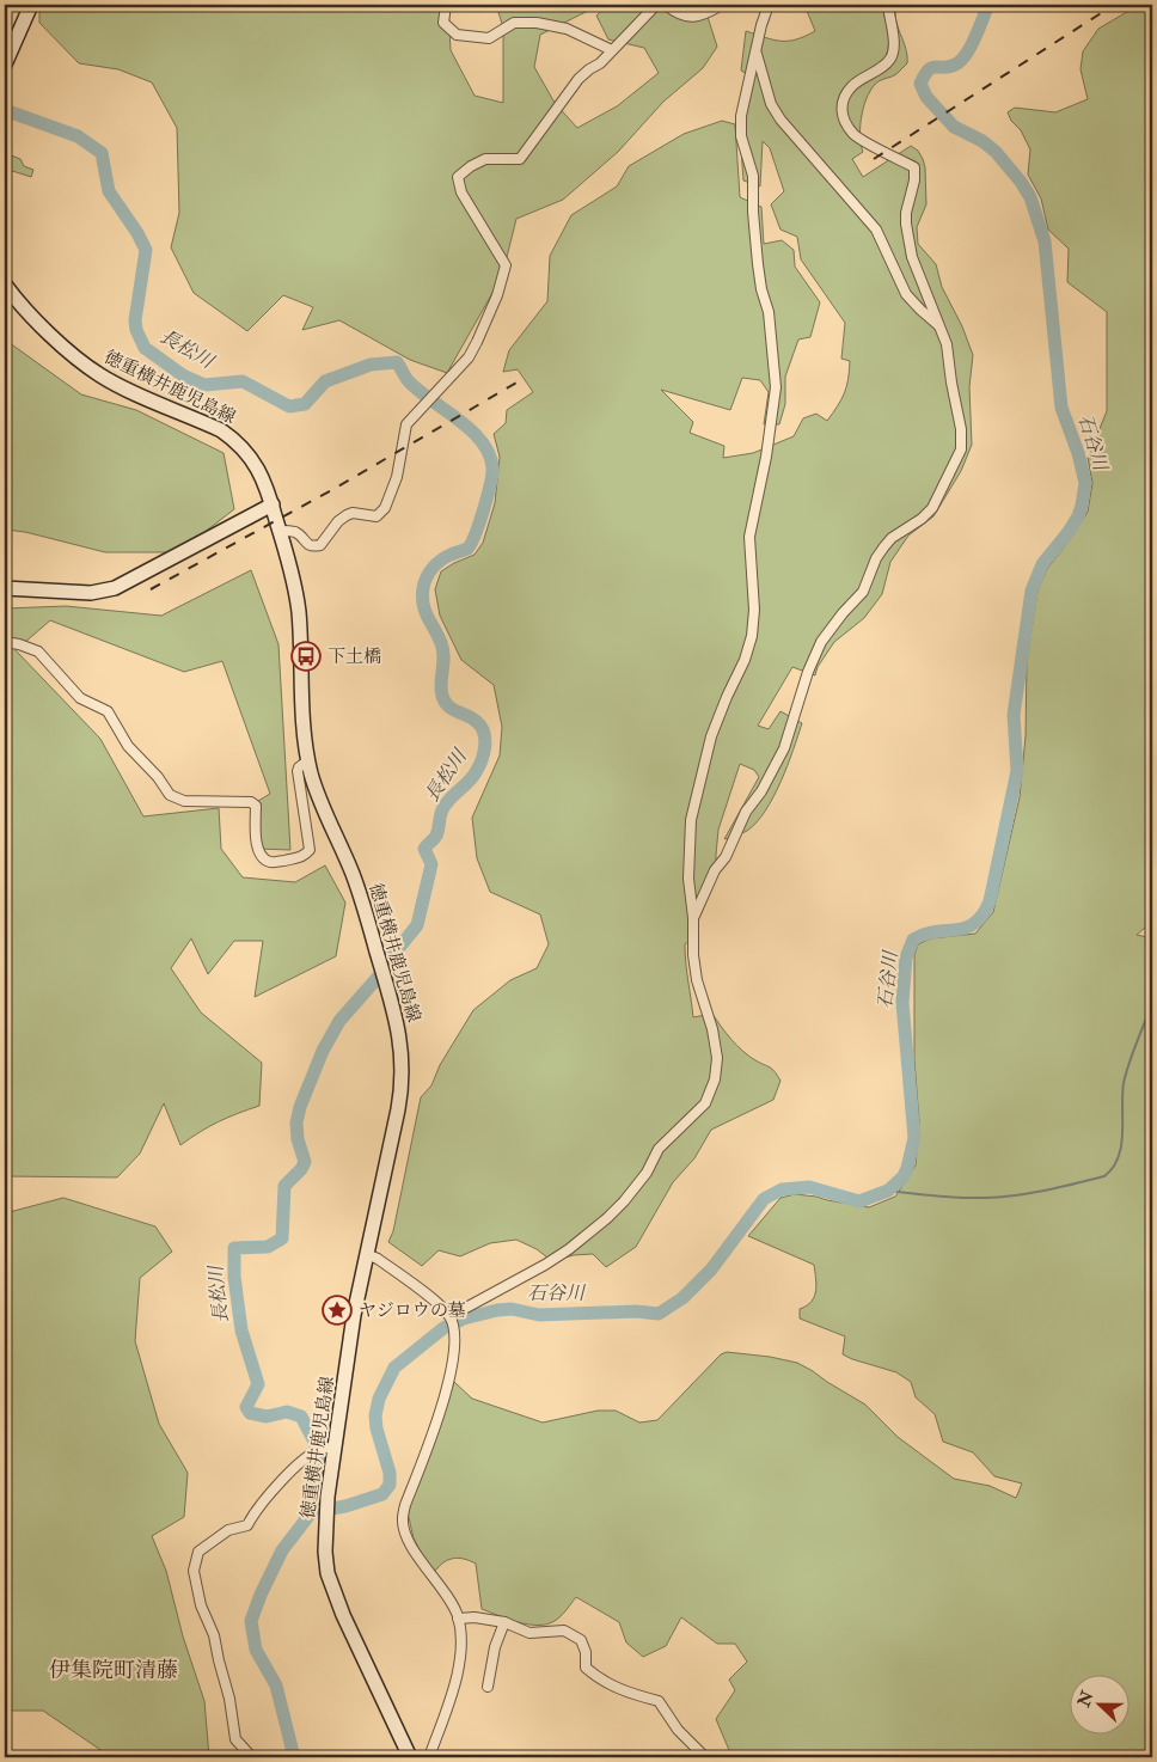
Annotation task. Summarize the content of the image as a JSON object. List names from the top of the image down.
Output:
{
  "streets": {
    "main road": ["徳重横井鹿児島線"]
  },
  "districts": ["伊集院町清藤"],
  "water": ["長松川", "石谷川"],
  "places": {
    "bus stop": ["下土橋"],
    "place": ["ヤジロウの墓"]
  },
  "north": "left"
}
